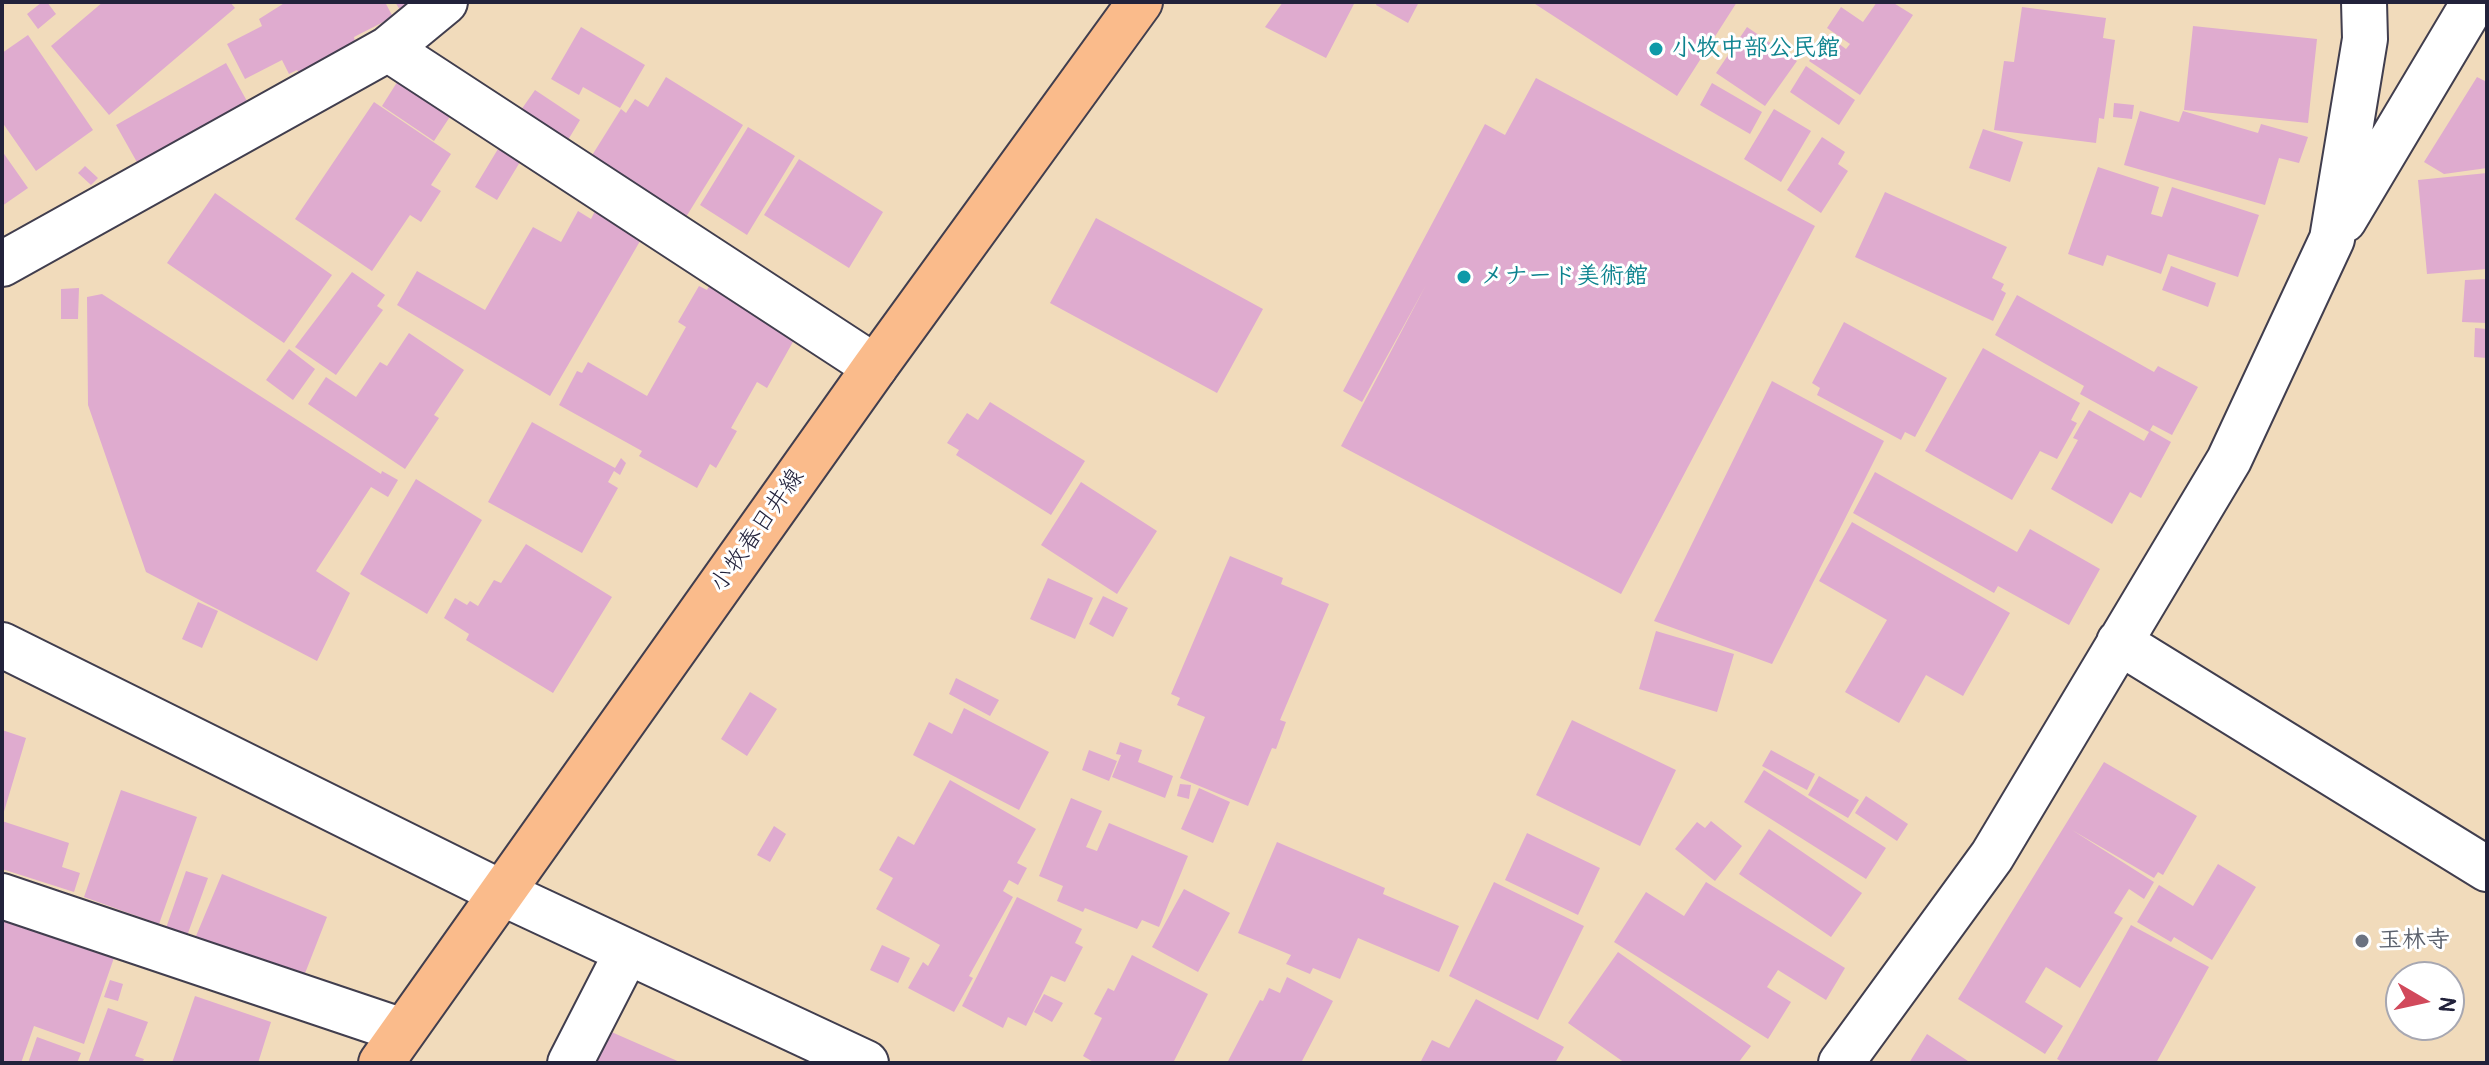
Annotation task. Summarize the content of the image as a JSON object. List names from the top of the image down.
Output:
{
  "streets": {
    "main road": ["小牧春日井線"]
  },
  "places": ["小牧中部公民館", "メナード美術館", "玉林寺"],
  "north": "right"
}
